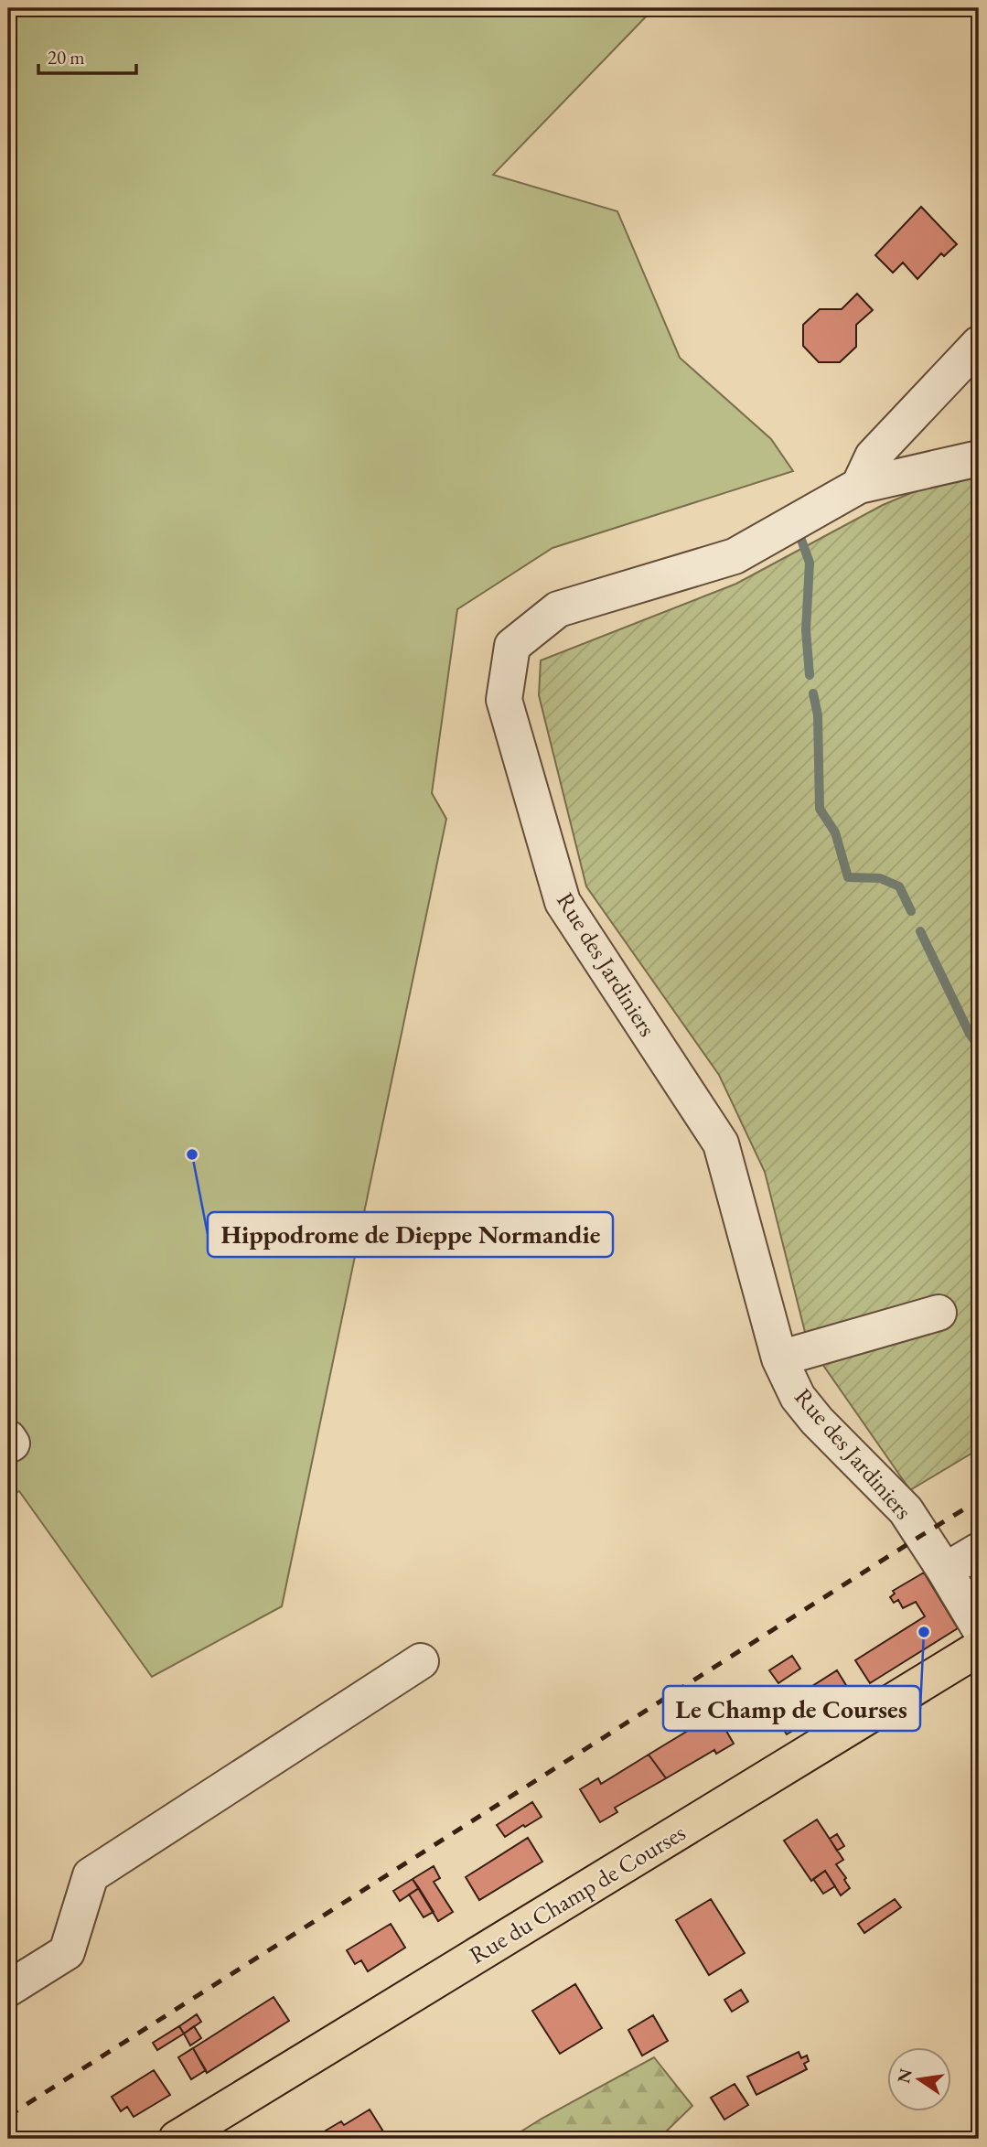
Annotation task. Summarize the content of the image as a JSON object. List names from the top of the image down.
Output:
{
  "streets": {
    "main road": ["Rue du Champ de Courses"],
    "street": ["Rue des Jardiniers"]
  },
  "crossings": [
    ["Rue des Jardiniers", "Rue du Champ de Courses"]
  ],
  "places": ["Hippodrome de Dieppe Normandie", "Le Champ de Courses"],
  "scale_bar": "20 m",
  "north": "left"
}
